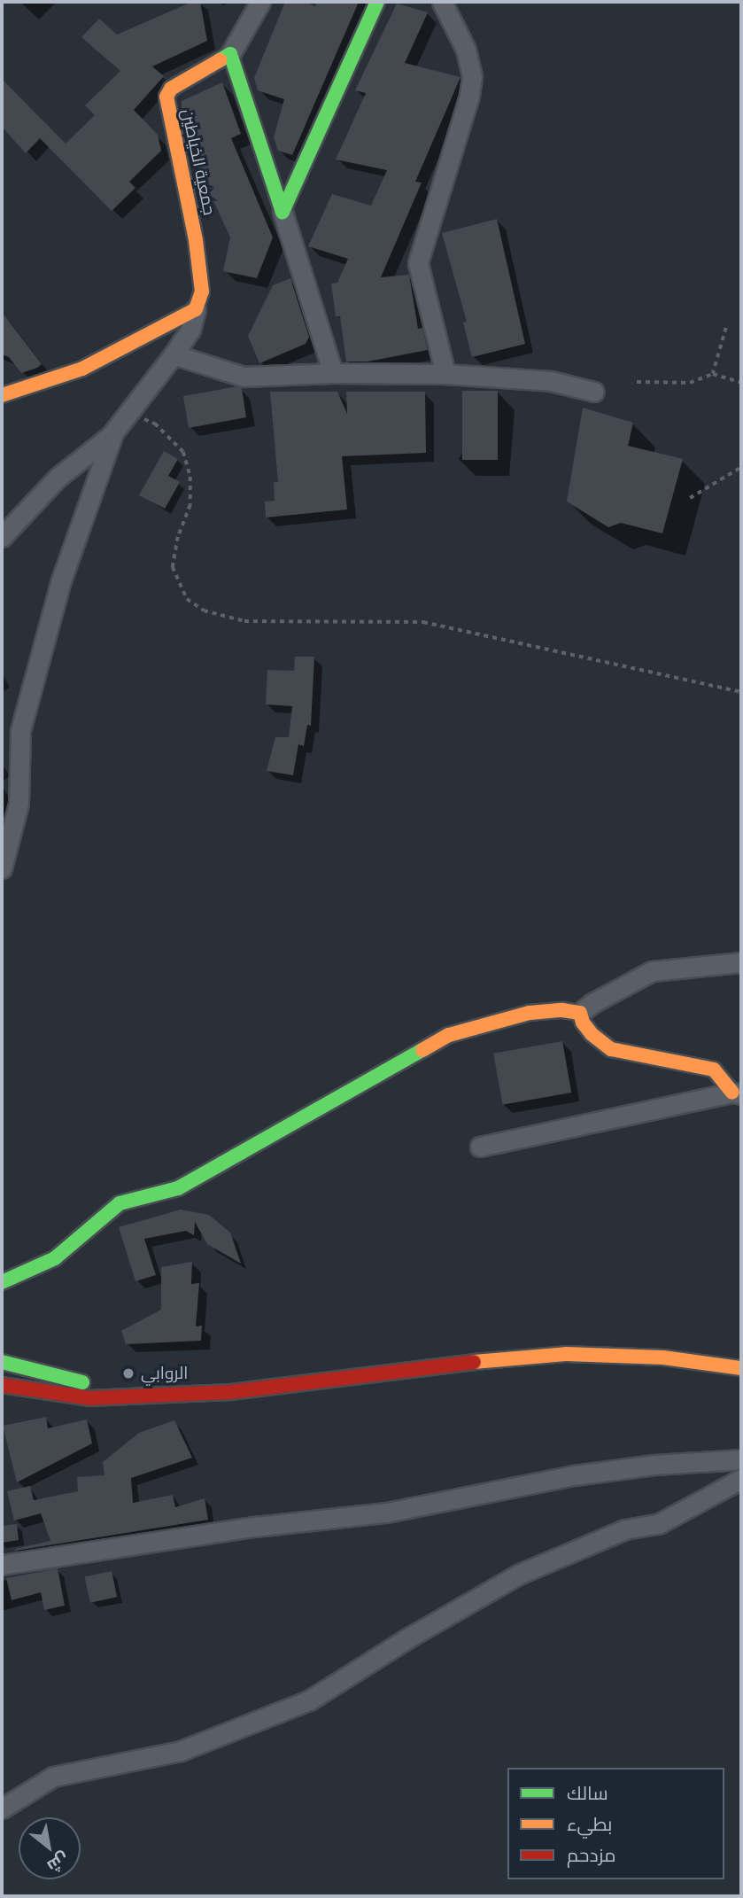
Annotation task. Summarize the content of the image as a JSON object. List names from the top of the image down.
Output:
{
  "streets": {
    "street": ["جمعية الخياطين"]
  },
  "places": ["الروابي"],
  "legend": ["سالك", "بطيء", "مزدحم"],
  "north": "bottom right"
}
